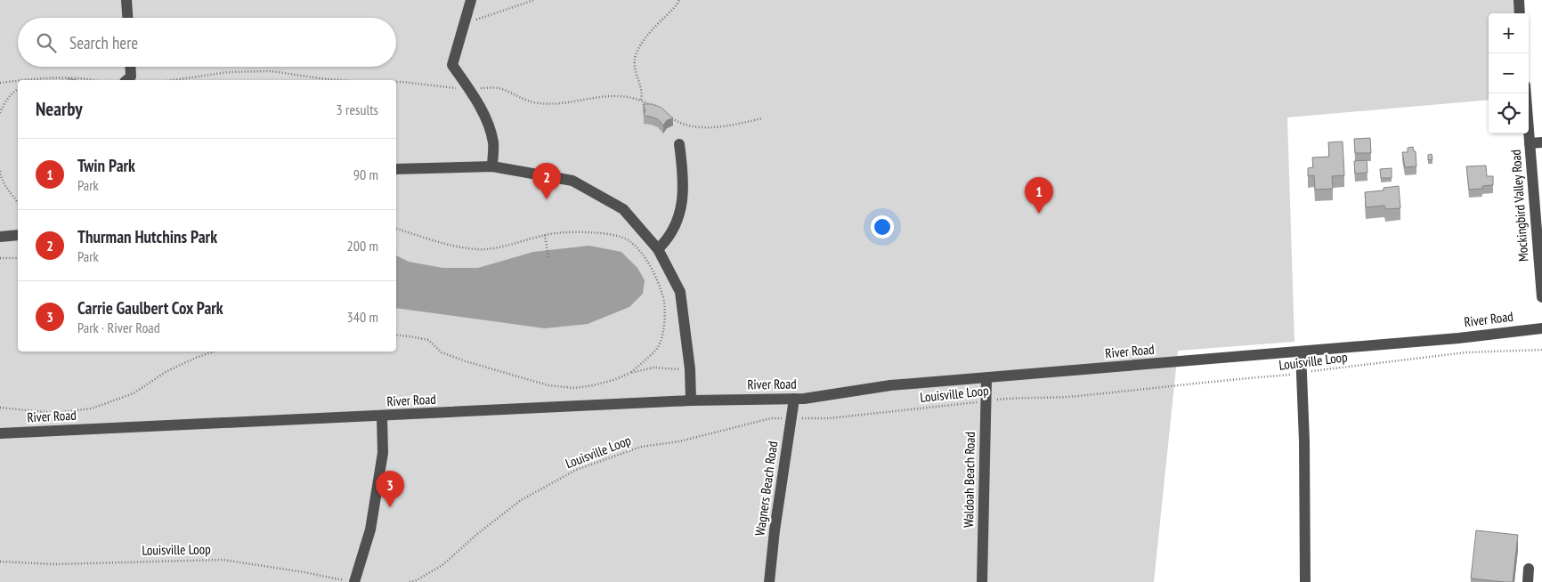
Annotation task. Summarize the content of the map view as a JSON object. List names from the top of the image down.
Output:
{
  "streets": {
    "street": [
      "Mockingbird Valley Road",
      "River Road",
      "Waldoah Beach Road",
      "Wagners Beach Road"
    ],
    "path": ["Louisville Loop"]
  },
  "crossings": [
    ["River Road", "Waldoah Beach Road"],
    ["River Road", "Wagners Beach Road"],
    ["Louisville Loop", "Waldoah Beach Road"],
    ["Louisville Loop", "Wagners Beach Road"]
  ],
  "page": {
    "map_buttons": ["+", "−"],
    "search": "Search here",
    "heading": ["Nearby", "3 results"],
    "list": [
      {
        "mark": "1",
        "name": "Twin Park",
        "note": "Park",
        "value": "90 m"
      },
      {
        "mark": "2",
        "name": "Thurman Hutchins Park",
        "note": "Park",
        "value": "200 m"
      },
      {
        "mark": "3",
        "name": "Carrie Gaulbert Cox Park",
        "note": "Park · River Road",
        "value": "340 m"
      }
    ],
    "pins": ["2", "1", "3"]
  }
}
